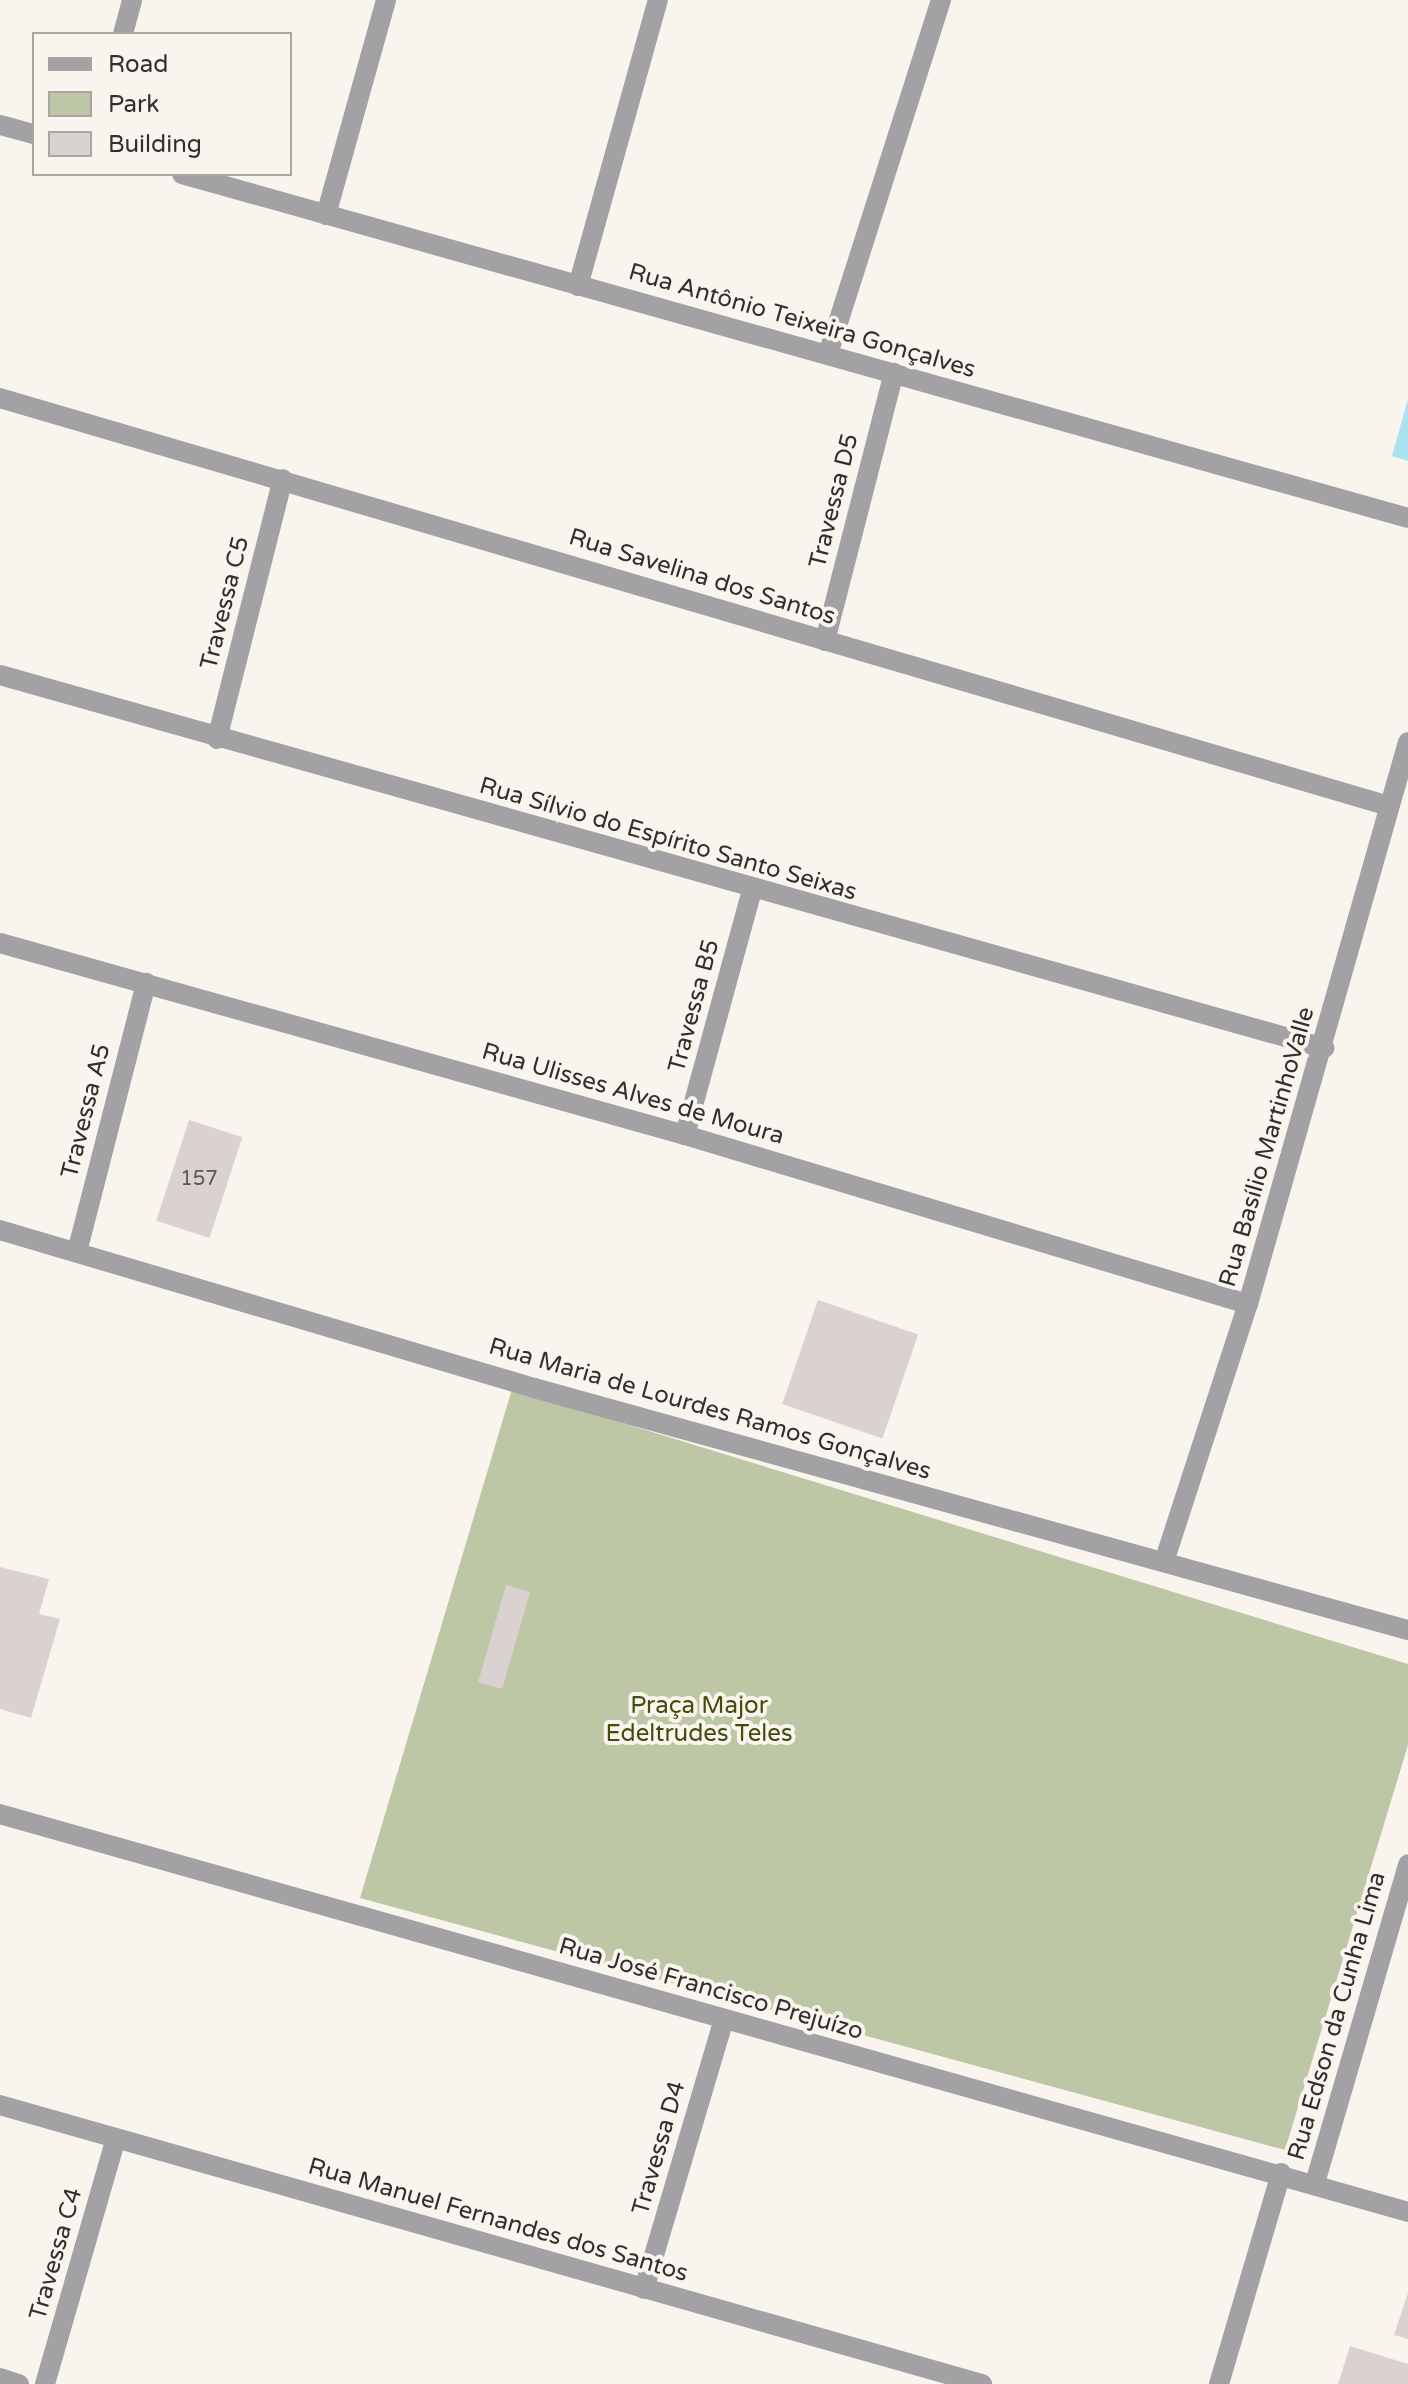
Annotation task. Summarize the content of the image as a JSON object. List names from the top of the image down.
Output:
{
  "streets": {
    "street": [
      "Rua Antônio Teixeira Gonçalves",
      "Travessa D5",
      "Rua Savelina dos Santos",
      "Travessa C5",
      "Rua Sílvio do Espírito Santo Seixas",
      "Travessa B5",
      "Rua Ulisses Alves de Moura",
      "Travessa A5",
      "Rua Basílio MartinhoValle",
      "Rua Maria de Lourdes Ramos Gonçalves",
      "Rua José Francisco Prejuízo",
      "Rua Edson da Cunha Lima",
      "Travessa D4",
      "Rua Manuel Fernandes dos Santos",
      "Travessa C4"
    ]
  },
  "crossings": [
    ["Rua Antônio Teixeira Gonçalves", "Travessa D5"],
    ["Travessa D5", "Rua Savelina dos Santos"],
    ["Rua Savelina dos Santos", "Travessa C5"],
    ["Rua Savelina dos Santos", "Rua Basílio MartinhoValle"],
    ["Travessa C5", "Rua Sílvio do Espírito Santo Seixas"],
    ["Rua Sílvio do Espírito Santo Seixas", "Travessa B5"],
    ["Rua Sílvio do Espírito Santo Seixas", "Rua Basílio MartinhoValle"],
    ["Travessa B5", "Rua Ulisses Alves de Moura"],
    ["Rua Ulisses Alves de Moura", "Travessa A5"],
    ["Rua Ulisses Alves de Moura", "Rua Basílio MartinhoValle"],
    ["Travessa A5", "Rua Maria de Lourdes Ramos Gonçalves"],
    ["Rua Basílio MartinhoValle", "Rua Maria de Lourdes Ramos Gonçalves"],
    ["Rua José Francisco Prejuízo", "Rua Edson da Cunha Lima"],
    ["Rua José Francisco Prejuízo", "Travessa D4"],
    ["Travessa D4", "Rua Manuel Fernandes dos Santos"],
    ["Rua Manuel Fernandes dos Santos", "Travessa C4"]
  ],
  "parks": ["Praça Major Edeltrudes Teles"],
  "house_numbers": ["157"],
  "legend": ["Road", "Park", "Building"]
}
